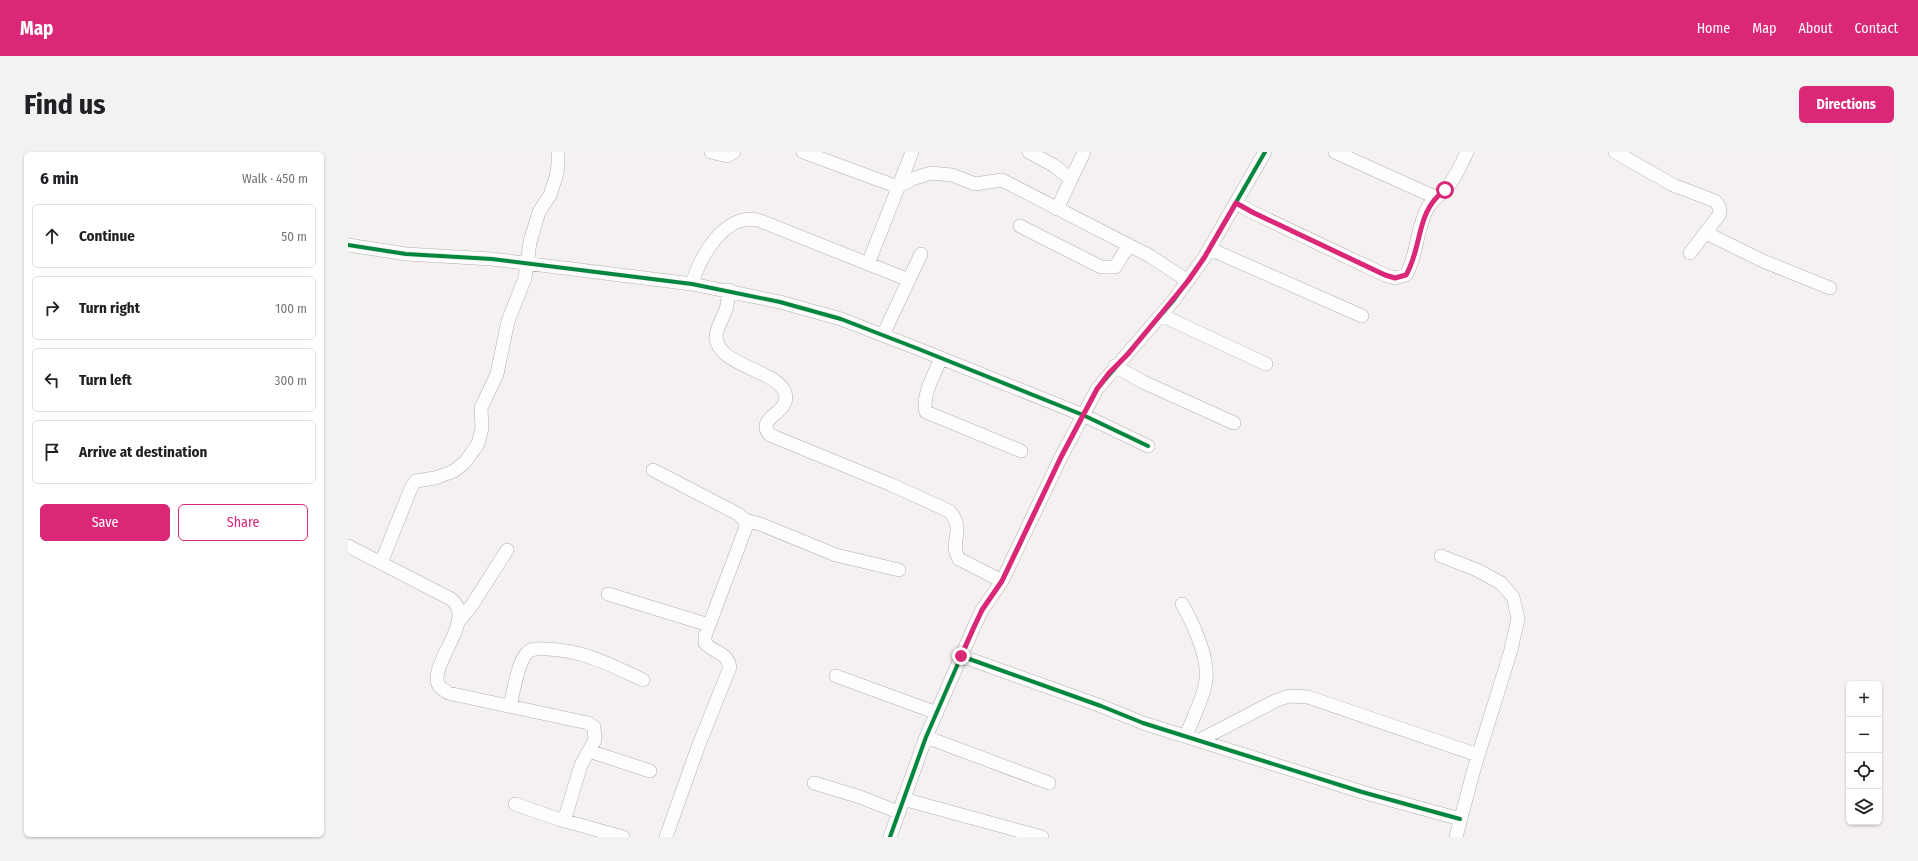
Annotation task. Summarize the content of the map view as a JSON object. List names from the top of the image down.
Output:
{
  "page": {
    "header": "Map",
    "nav": [
      "Home",
      "Map",
      "About",
      "Contact"
    ],
    "buttons": [
      "Directions",
      ["Save", "Share"]
    ],
    "title": "Find us",
    "heading": ["6 min", "Walk · 450 m"],
    "list": [
      ["Continue", "50 m"],
      ["Turn right", "100 m"],
      ["Turn left", "300 m"],
      "Arrive at destination"
    ],
    "map_buttons": ["+", "−"]
  }
}
